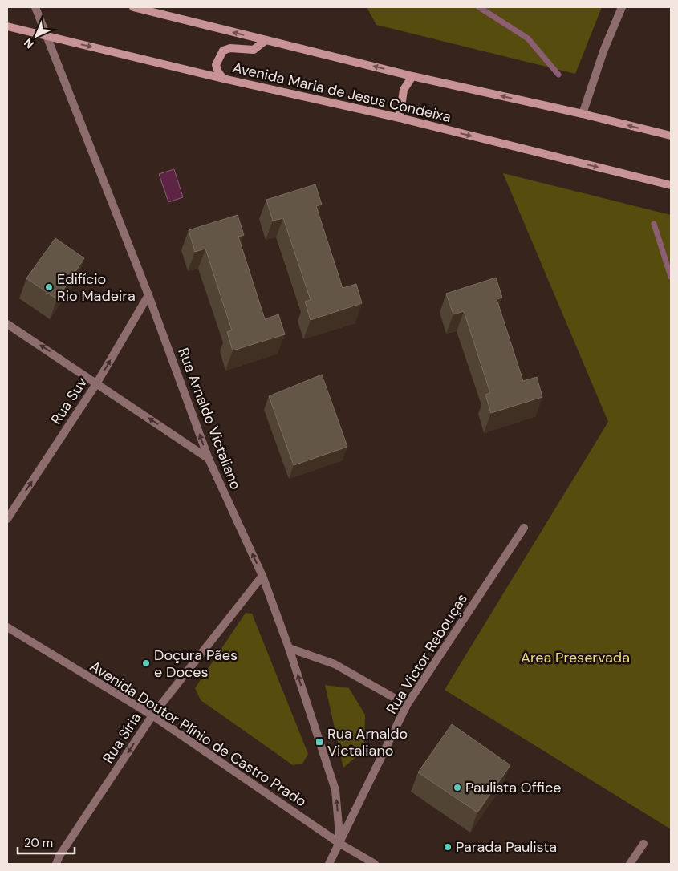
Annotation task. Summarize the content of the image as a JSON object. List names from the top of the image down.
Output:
{
  "streets": {
    "main road": ["Avenida Maria de Jesus Condeixa"],
    "street": [
      "Rua Suv",
      "Rua Arnaldo Victaliano",
      "Rua Victor Rebouças",
      "Avenida Doutor Plínio de Castro Prado",
      "Rua Síria"
    ]
  },
  "crossings": [
    ["Avenida Maria de Jesus Condeixa", "Rua Arnaldo Victaliano"],
    ["Rua Suv", "Rua Arnaldo Victaliano"],
    ["Rua Arnaldo Victaliano", "Rua Victor Rebouças"],
    ["Rua Arnaldo Victaliano", "Avenida Doutor Plínio de Castro Prado"],
    ["Rua Arnaldo Victaliano", "Rua Síria"],
    ["Rua Victor Rebouças", "Avenida Doutor Plínio de Castro Prado"],
    ["Avenida Doutor Plínio de Castro Prado", "Rua Síria"]
  ],
  "one_way": ["Rua Suv", "Rua Arnaldo Victaliano", "Rua Síria"],
  "parks": ["Area Preservada"],
  "places": {
    "other": [
      "Edifício Rio Madeira",
      "Doçura Pães e Doces",
      "Paulista Office",
      "Parada Paulista"
    ],
    "transit": ["Rua Arnaldo Victaliano"]
  },
  "scale_bar": "20 m",
  "north": "bottom left"
}
